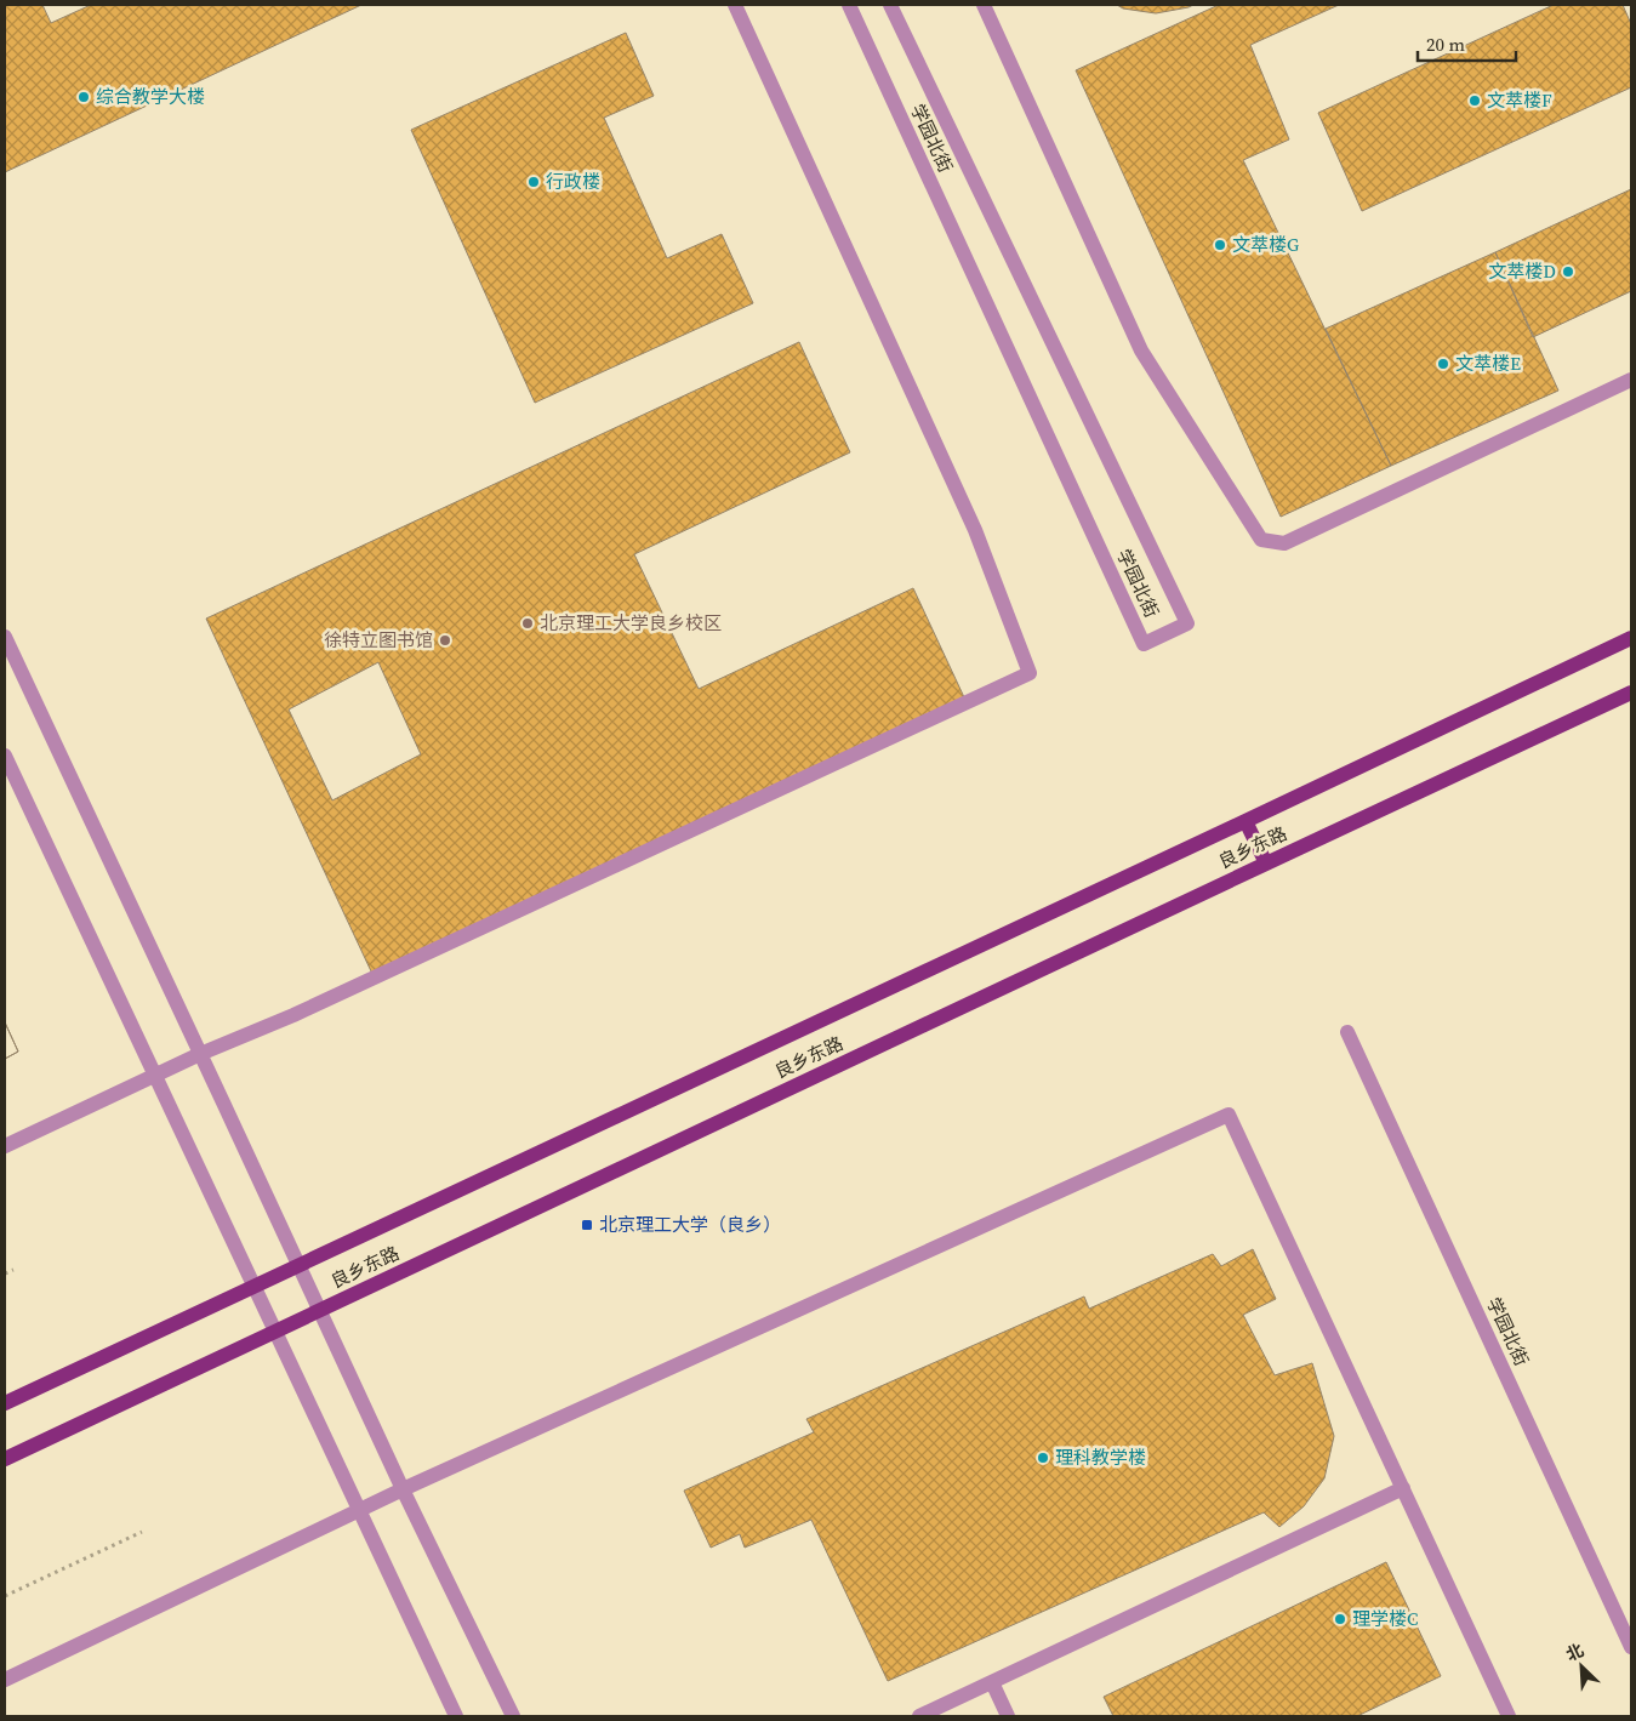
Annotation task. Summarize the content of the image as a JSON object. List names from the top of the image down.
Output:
{
  "streets": {
    "main road": ["良乡东路"],
    "street": ["学园北街"]
  },
  "places": {
    "other": [
      "综合教学大楼",
      "文萃楼F",
      "行政楼",
      "文萃楼G",
      "文萃楼D",
      "文萃楼E",
      "北京理工大学良乡校区",
      "徐特立图书馆",
      "理科教学楼",
      "理学楼C"
    ],
    "transit": ["北京理工大学（良乡）"]
  },
  "scale_bar": "20 m",
  "north": "top left"
}
